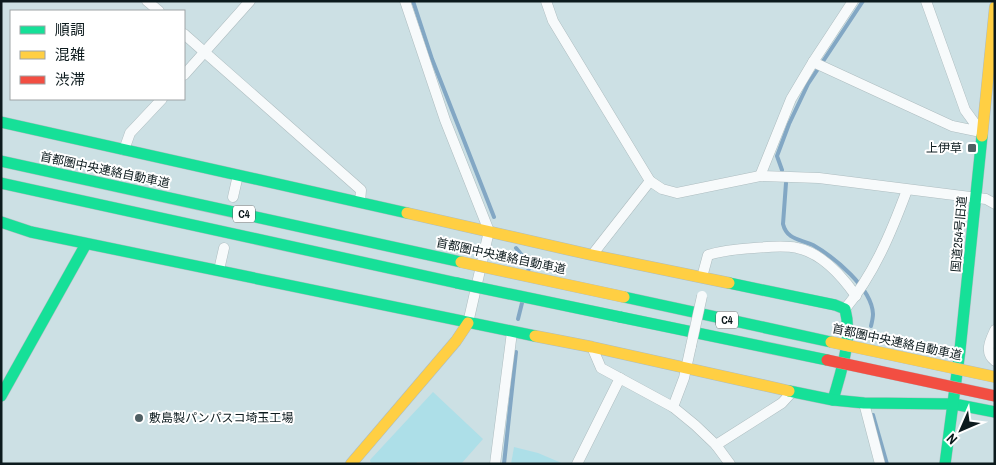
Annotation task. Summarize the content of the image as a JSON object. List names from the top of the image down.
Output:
{
  "streets": {
    "main road": ["首都圏中央連絡自動車道", "C4", "国道254号旧道"]
  },
  "places": {
    "transit": ["上伊草"],
    "other": ["敷島製パンパスコ埼玉工場"]
  },
  "legend": ["順調", "混雑", "渋滞"],
  "north": "bottom left"
}
